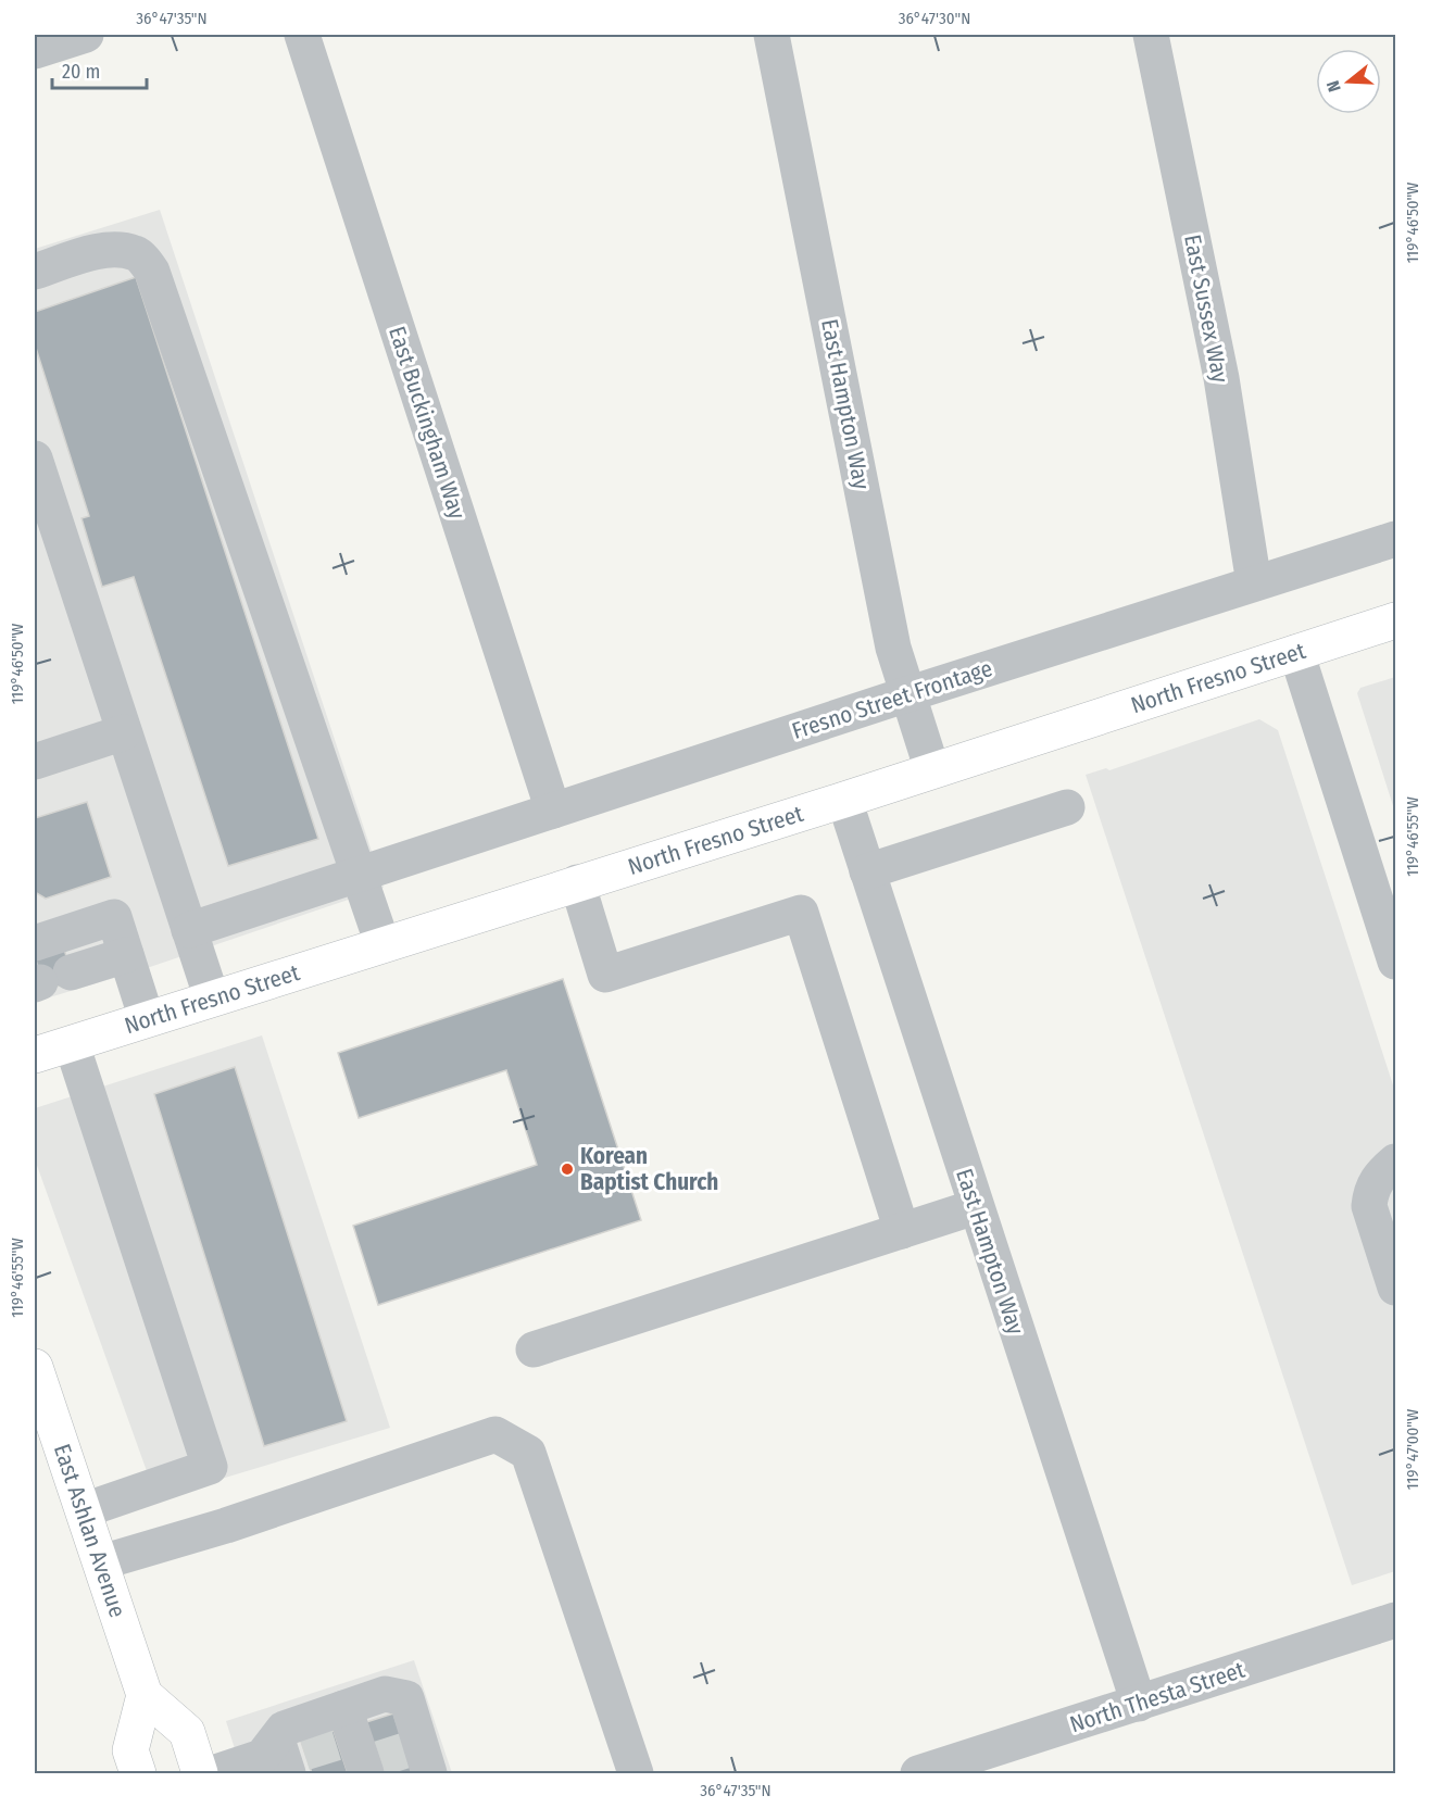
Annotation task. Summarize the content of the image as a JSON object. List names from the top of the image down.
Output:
{
  "streets": {
    "main road": ["North Fresno Street", "East Ashlan Avenue"],
    "street": [
      "East Sussex Way",
      "East Hampton Way",
      "East Buckingham Way",
      "Fresno Street Frontage",
      "North Thesta Street"
    ]
  },
  "crossings": [
    ["East Sussex Way", "Fresno Street Frontage"],
    ["East Hampton Way", "North Fresno Street"],
    ["East Hampton Way", "Fresno Street Frontage"],
    ["East Hampton Way", "North Thesta Street"],
    ["East Buckingham Way", "Fresno Street Frontage"]
  ],
  "places": ["Korean Baptist Church"],
  "scale_bar": "20 m",
  "north": "left",
  "coordinates": [
    "36°47'35\"N",
    "36°47'30\"N",
    "119°46'50\"W",
    "119°46'55\"W",
    "119°47'00\"W"
  ]
}
